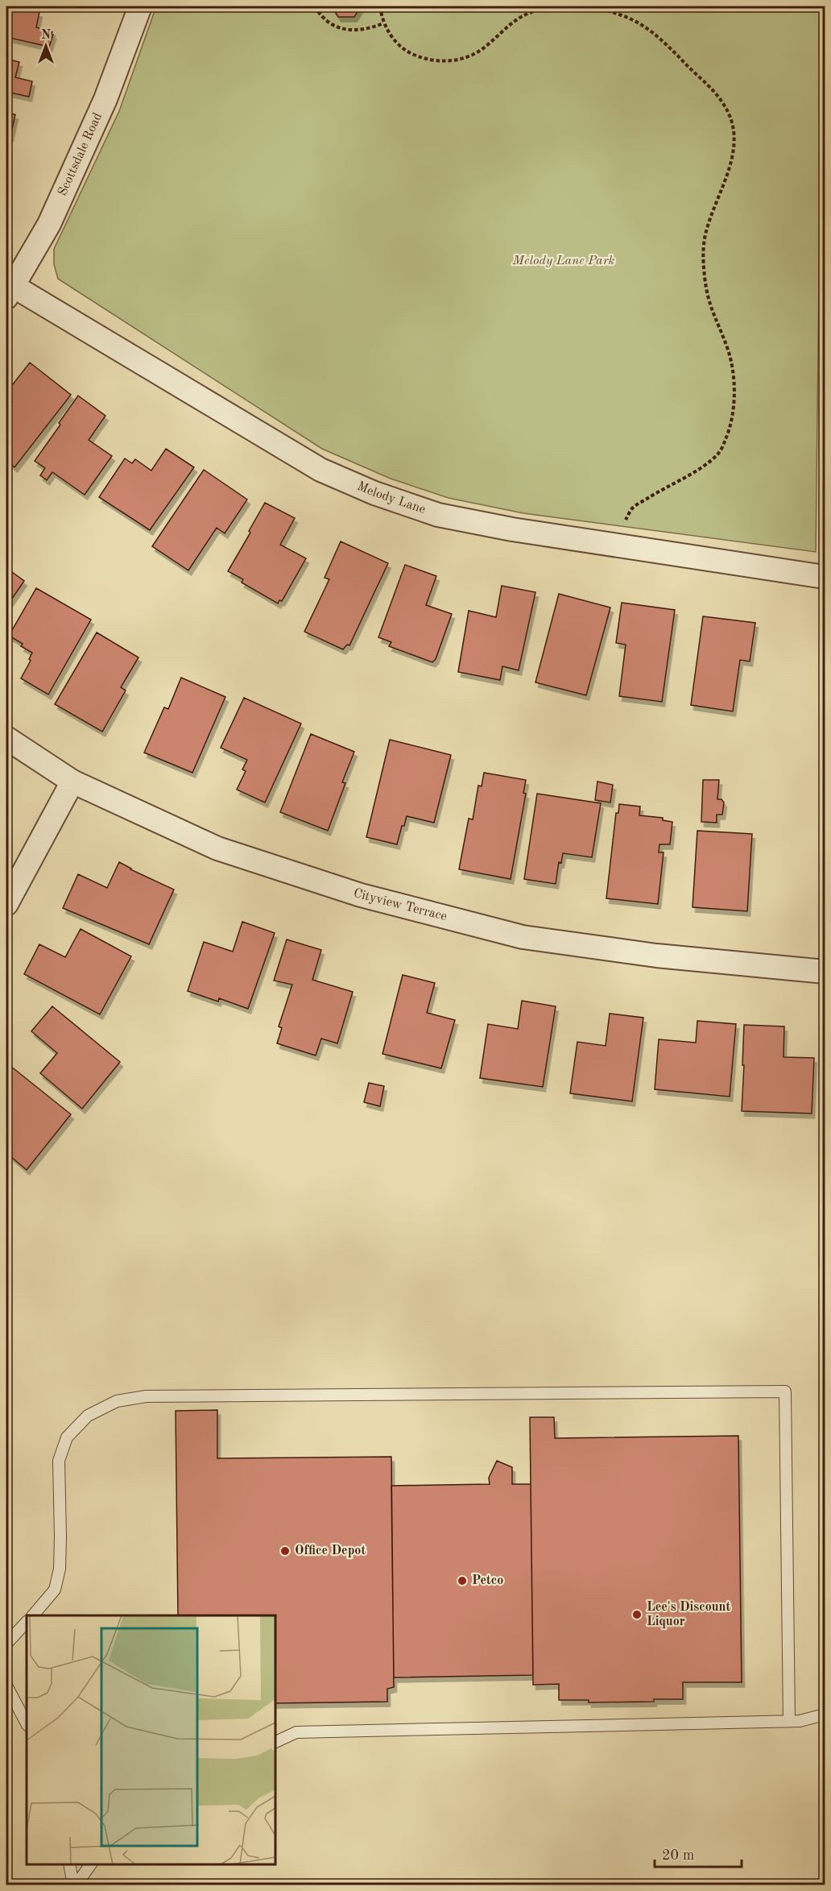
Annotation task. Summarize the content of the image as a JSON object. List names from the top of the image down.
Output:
{
  "streets": {
    "street": ["Scottsdale Road", "Melody Lane", "Cityview Terrace"]
  },
  "crossings": [
    ["Scottsdale Road", "Melody Lane"]
  ],
  "parks": ["Melody Lane Park"],
  "places": ["Office Depot", "Petco", "Lee's Discount Liquor"],
  "scale_bar": "20 m",
  "north": "top"
}
